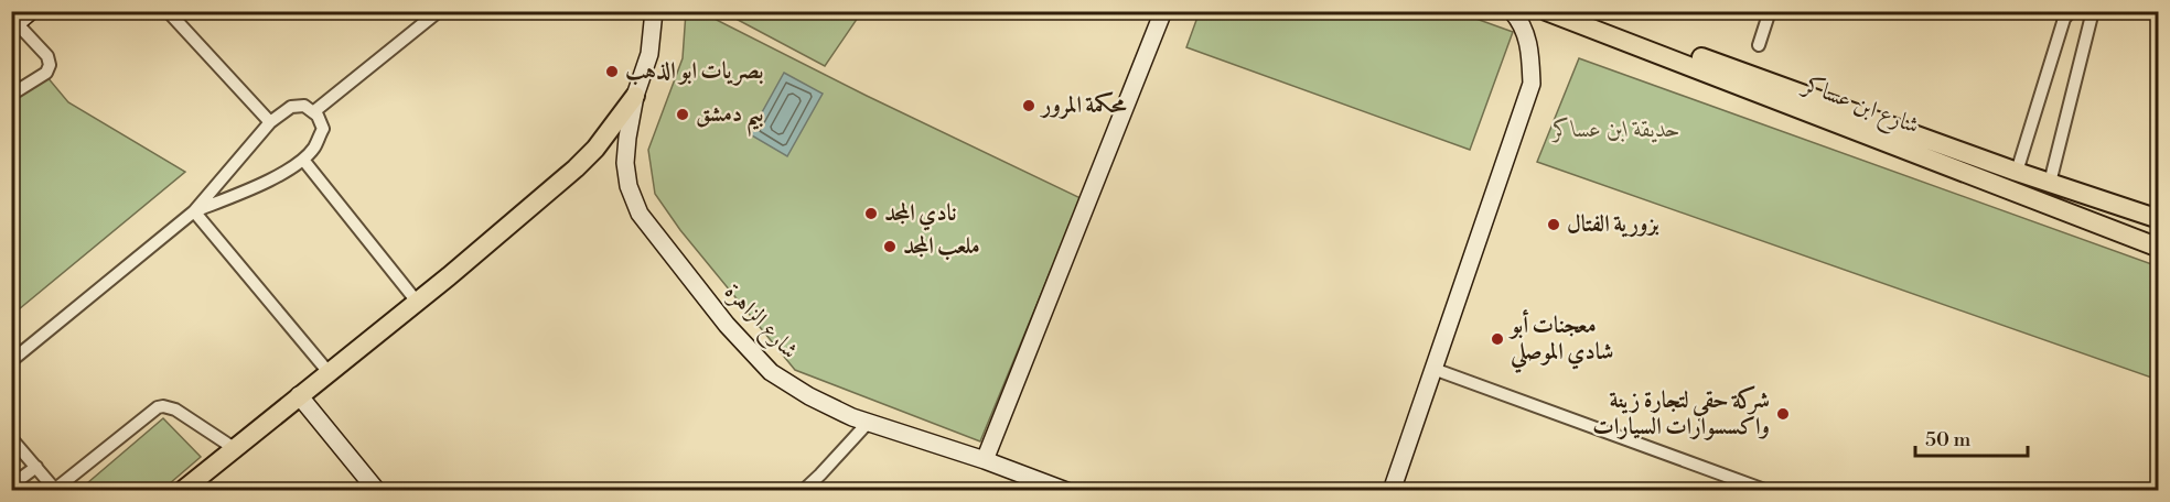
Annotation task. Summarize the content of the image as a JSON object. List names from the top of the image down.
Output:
{
  "streets": {
    "main road": ["شارع ابن عساكر", "شارع الزاهرة"]
  },
  "parks": ["حديقة ابن عساكر"],
  "places": [
    "بصريات ابو الذهب",
    "محكمة المرور",
    "بيم دمشق",
    "نادي المجد",
    "بزورية الفتال",
    "ملعب المجد",
    "معجنات أبو شادي الموصلي",
    "شركة حقي لتجارة زينة واكسسوارات السيارات"
  ],
  "scale_bar": "50 m"
}
